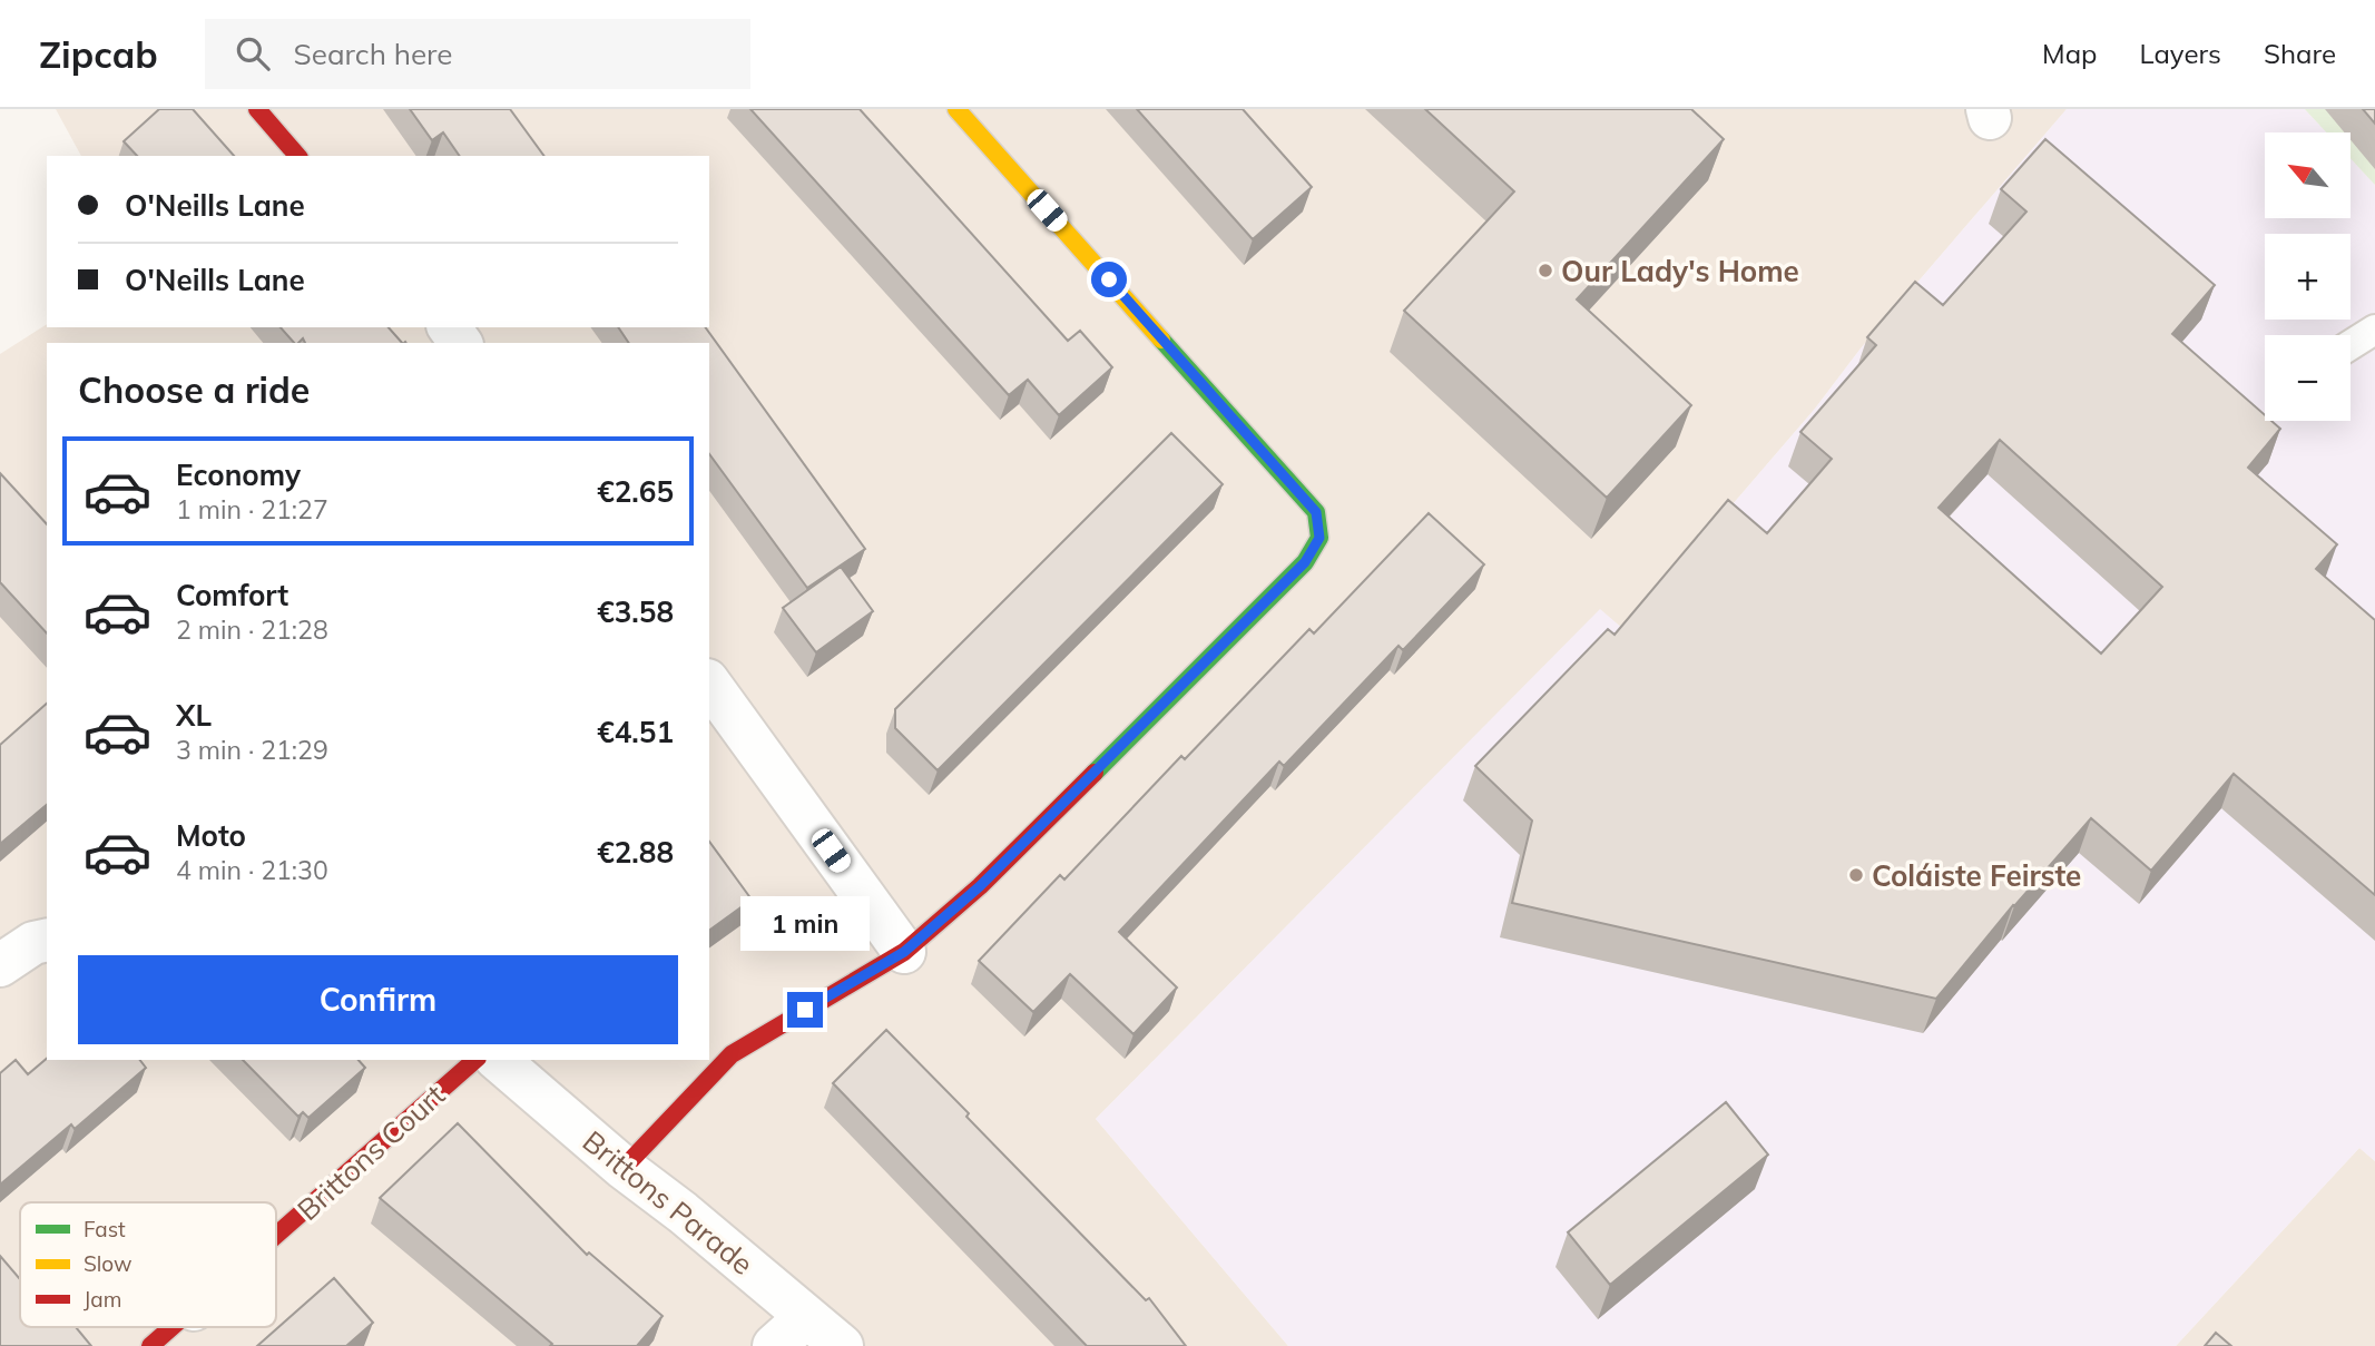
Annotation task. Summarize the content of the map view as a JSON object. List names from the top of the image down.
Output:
{
  "streets": {
    "street": ["Brittons Court", "Brittons Parade"]
  },
  "places": ["Our Lady's Home", "Coláiste Feirste"],
  "legend": ["Fast", "Slow", "Jam"],
  "north": "top left",
  "page": {
    "header": "Zipcab",
    "search": "Search here",
    "nav": ["Map", "Layers", "Share"],
    "map_buttons": ["+", "−"],
    "banner": ["O'Neills Lane", "O'Neills Lane"],
    "heading": "Choose a ride",
    "list": [
      {
        "name": "Economy",
        "note": "1 min · 21:27",
        "value": "€2.65"
      },
      {
        "name": "Comfort",
        "note": "2 min · 21:28",
        "value": "€3.58"
      },
      {
        "name": "XL",
        "note": "3 min · 21:29",
        "value": "€4.51"
      },
      {
        "name": "Moto",
        "note": "4 min · 21:30",
        "value": "€2.88"
      }
    ],
    "bubble": "1 min",
    "buttons": "Confirm"
  }
}
